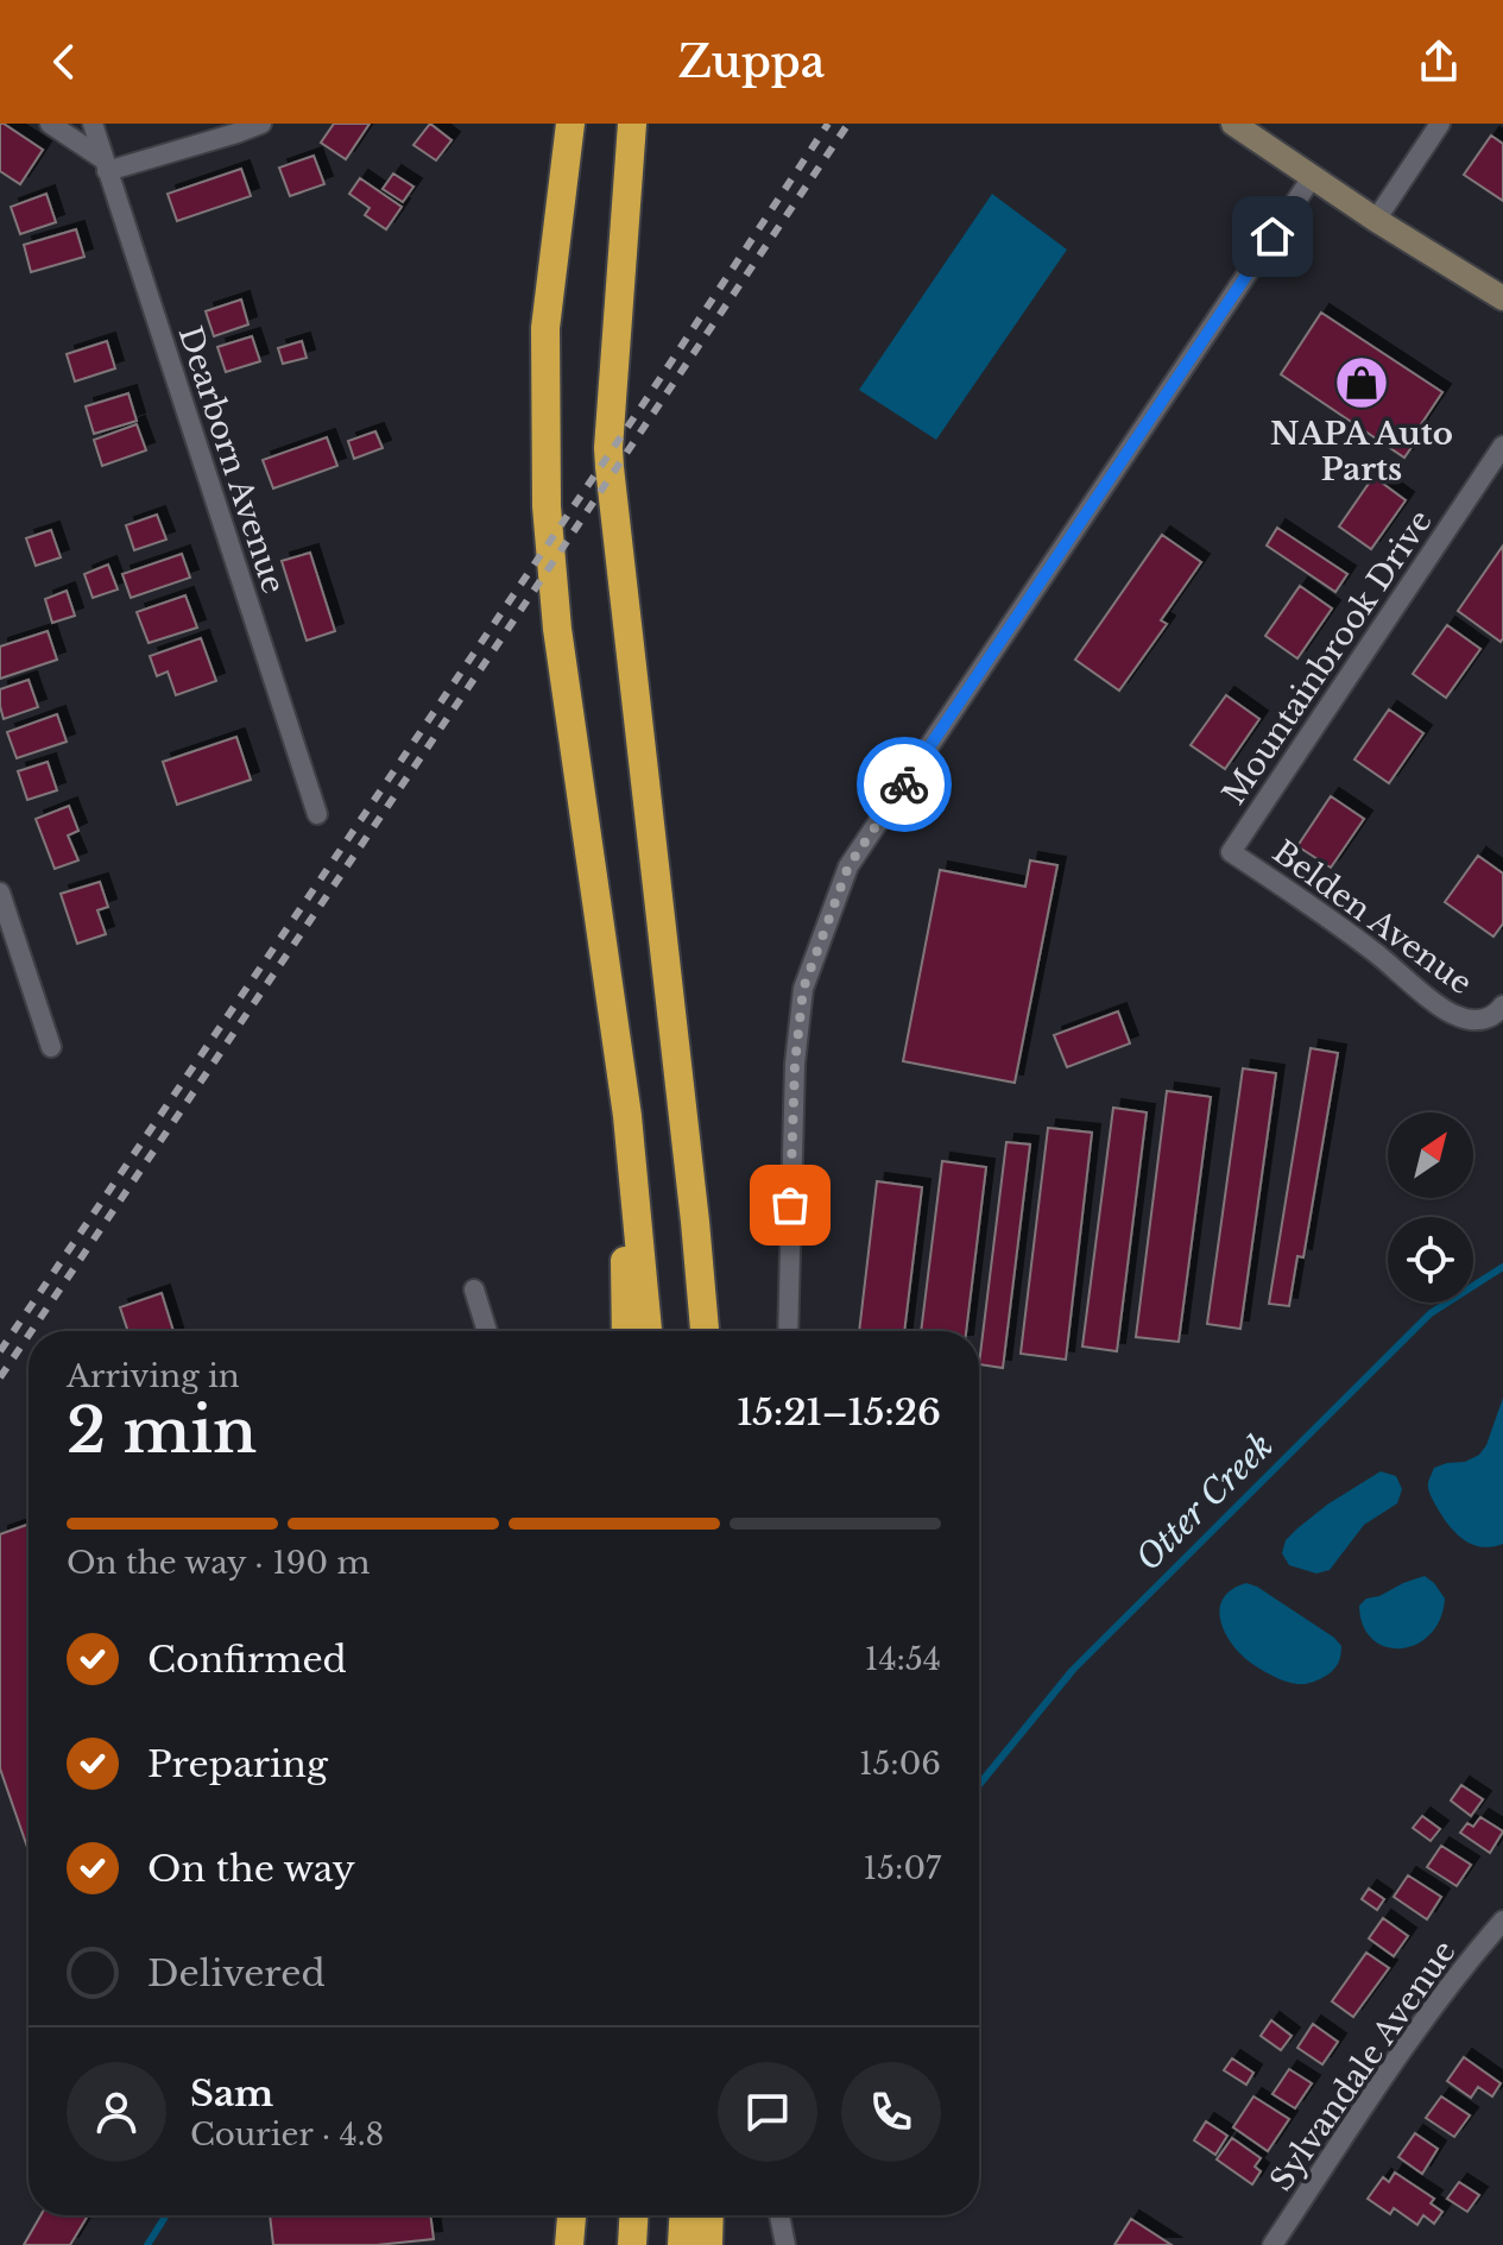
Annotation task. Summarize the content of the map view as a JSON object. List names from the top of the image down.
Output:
{
  "streets": {
    "street": [
      "Dearborn Avenue",
      "Mountainbrook Drive",
      "Belden Avenue",
      "Sylvandale Avenue"
    ]
  },
  "crossings": [
    ["Mountainbrook Drive", "Belden Avenue"]
  ],
  "water": ["Otter Creek"],
  "places": {
    "shop": ["NAPA Auto Parts"]
  },
  "north": "top right",
  "page": {
    "header": "Zuppa",
    "heading": ["2 min", "Arriving in", "15:21–15:26"],
    "panel": ["Sam", "Courier · 4.8"],
    "bar": "On the way · 190 m",
    "list": [
      ["Confirmed", "14:54"],
      ["Preparing", "15:06"],
      ["On the way", "15:07"],
      "Delivered"
    ]
  }
}
